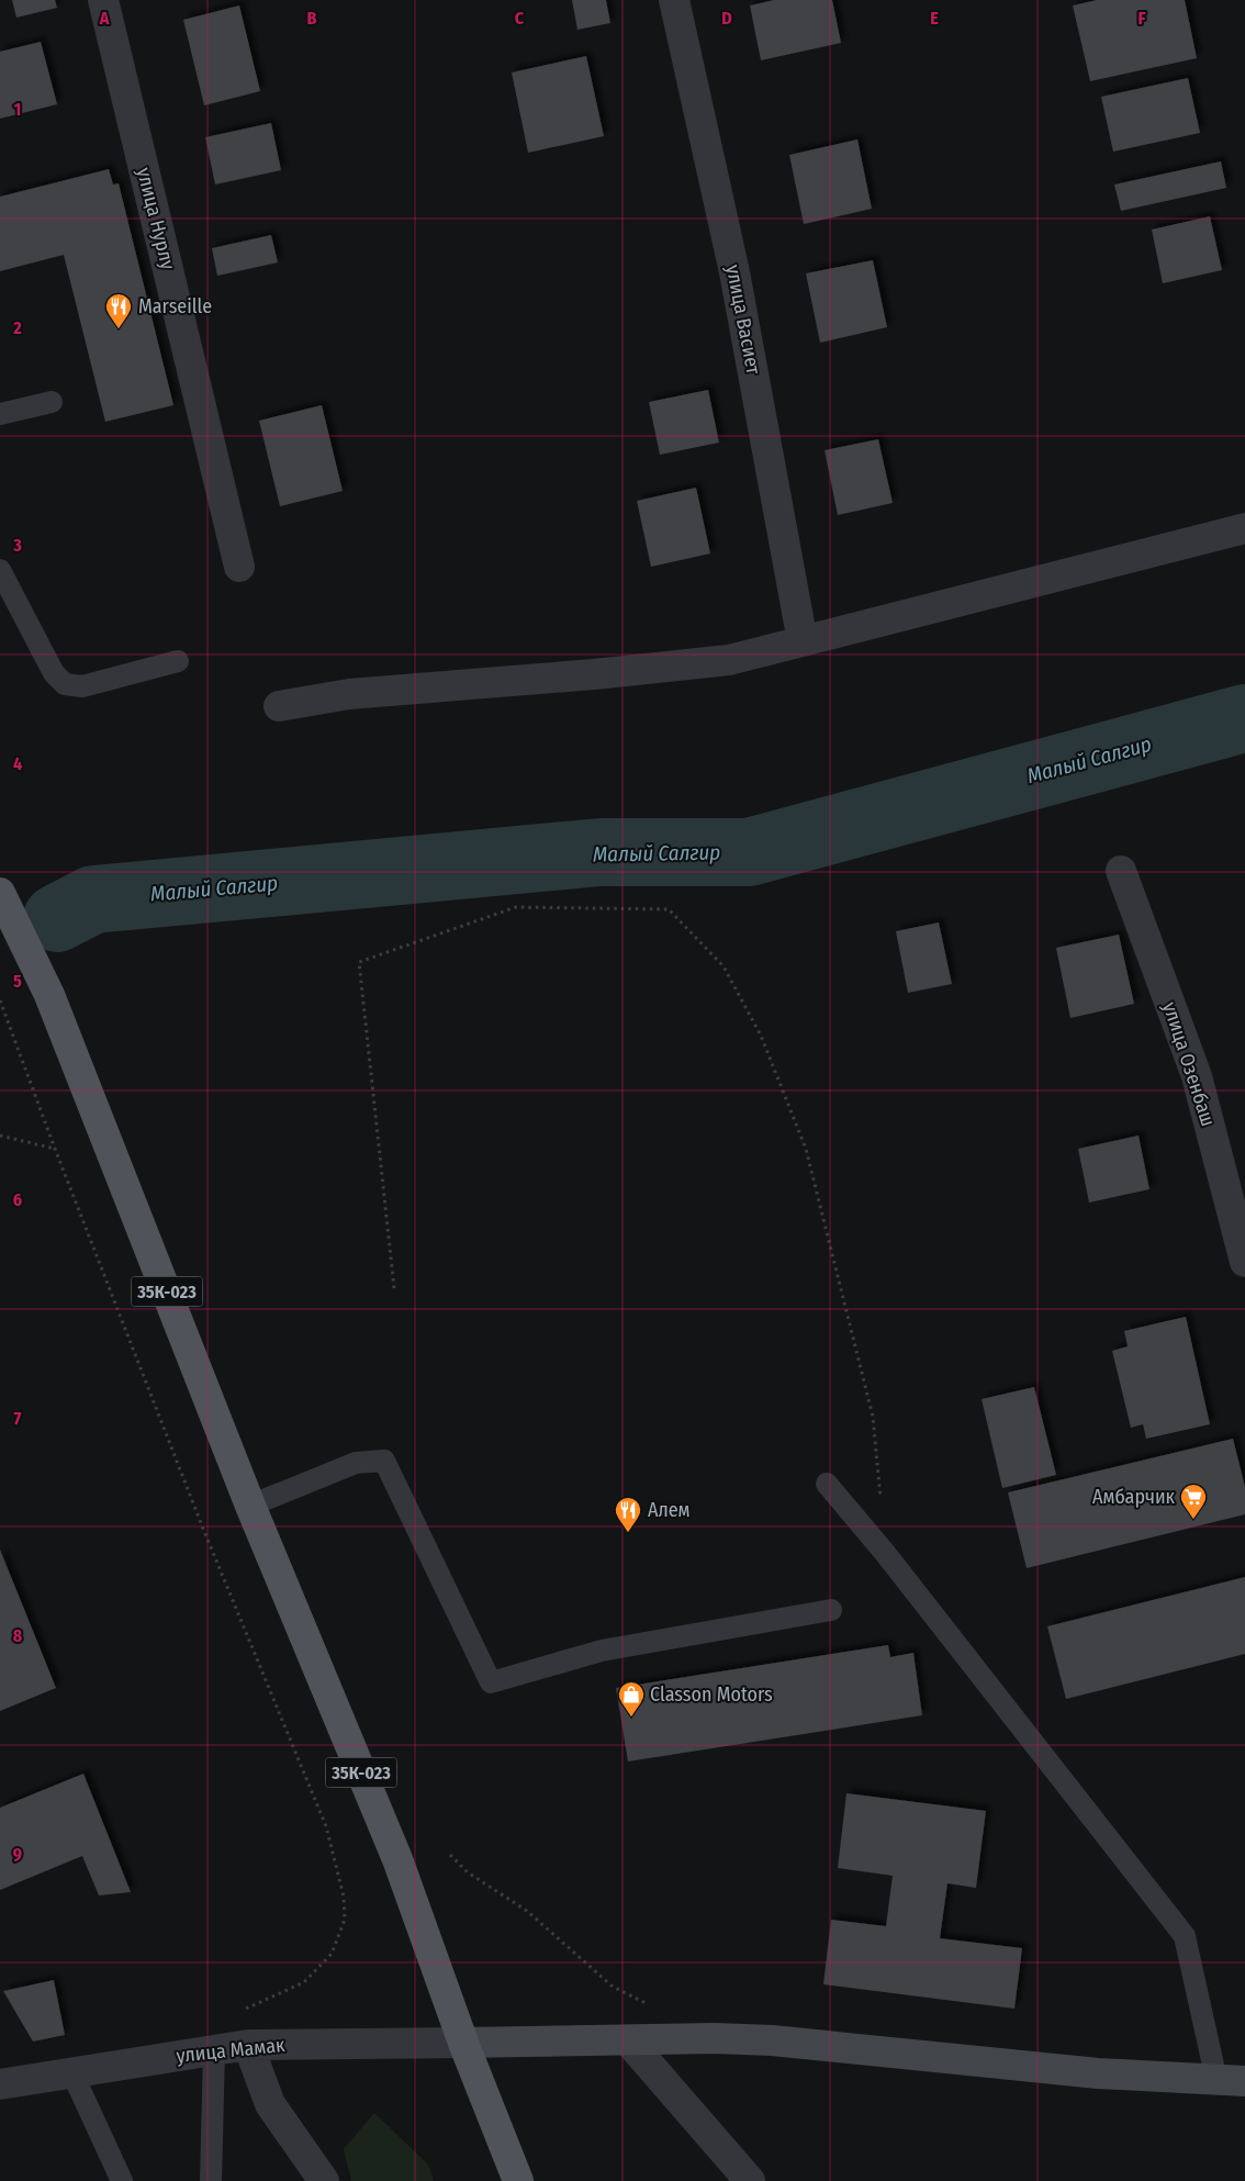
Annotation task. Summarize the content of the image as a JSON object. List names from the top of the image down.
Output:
{
  "streets": {
    "main road": ["35К-023"],
    "street": [
      "улица Нурлу",
      "улица Васиет",
      "улица Озенбаш",
      "улица Мамак"
    ]
  },
  "crossings": [
    ["35К-023", "улица Мамак"]
  ],
  "water": ["Малый Салгир"],
  "places": {
    "restaurant": ["Marseille", "Алем"],
    "supermarket": ["Амбарчик"],
    "shop": ["Classon Motors"]
  },
  "grid": {
    "columns": [
      "A",
      "B",
      "C",
      "D",
      "E",
      "F"
    ],
    "rows": [
      "1",
      "2",
      "3",
      "4",
      "5",
      "6",
      "7",
      "8",
      "9"
    ]
  }
}
